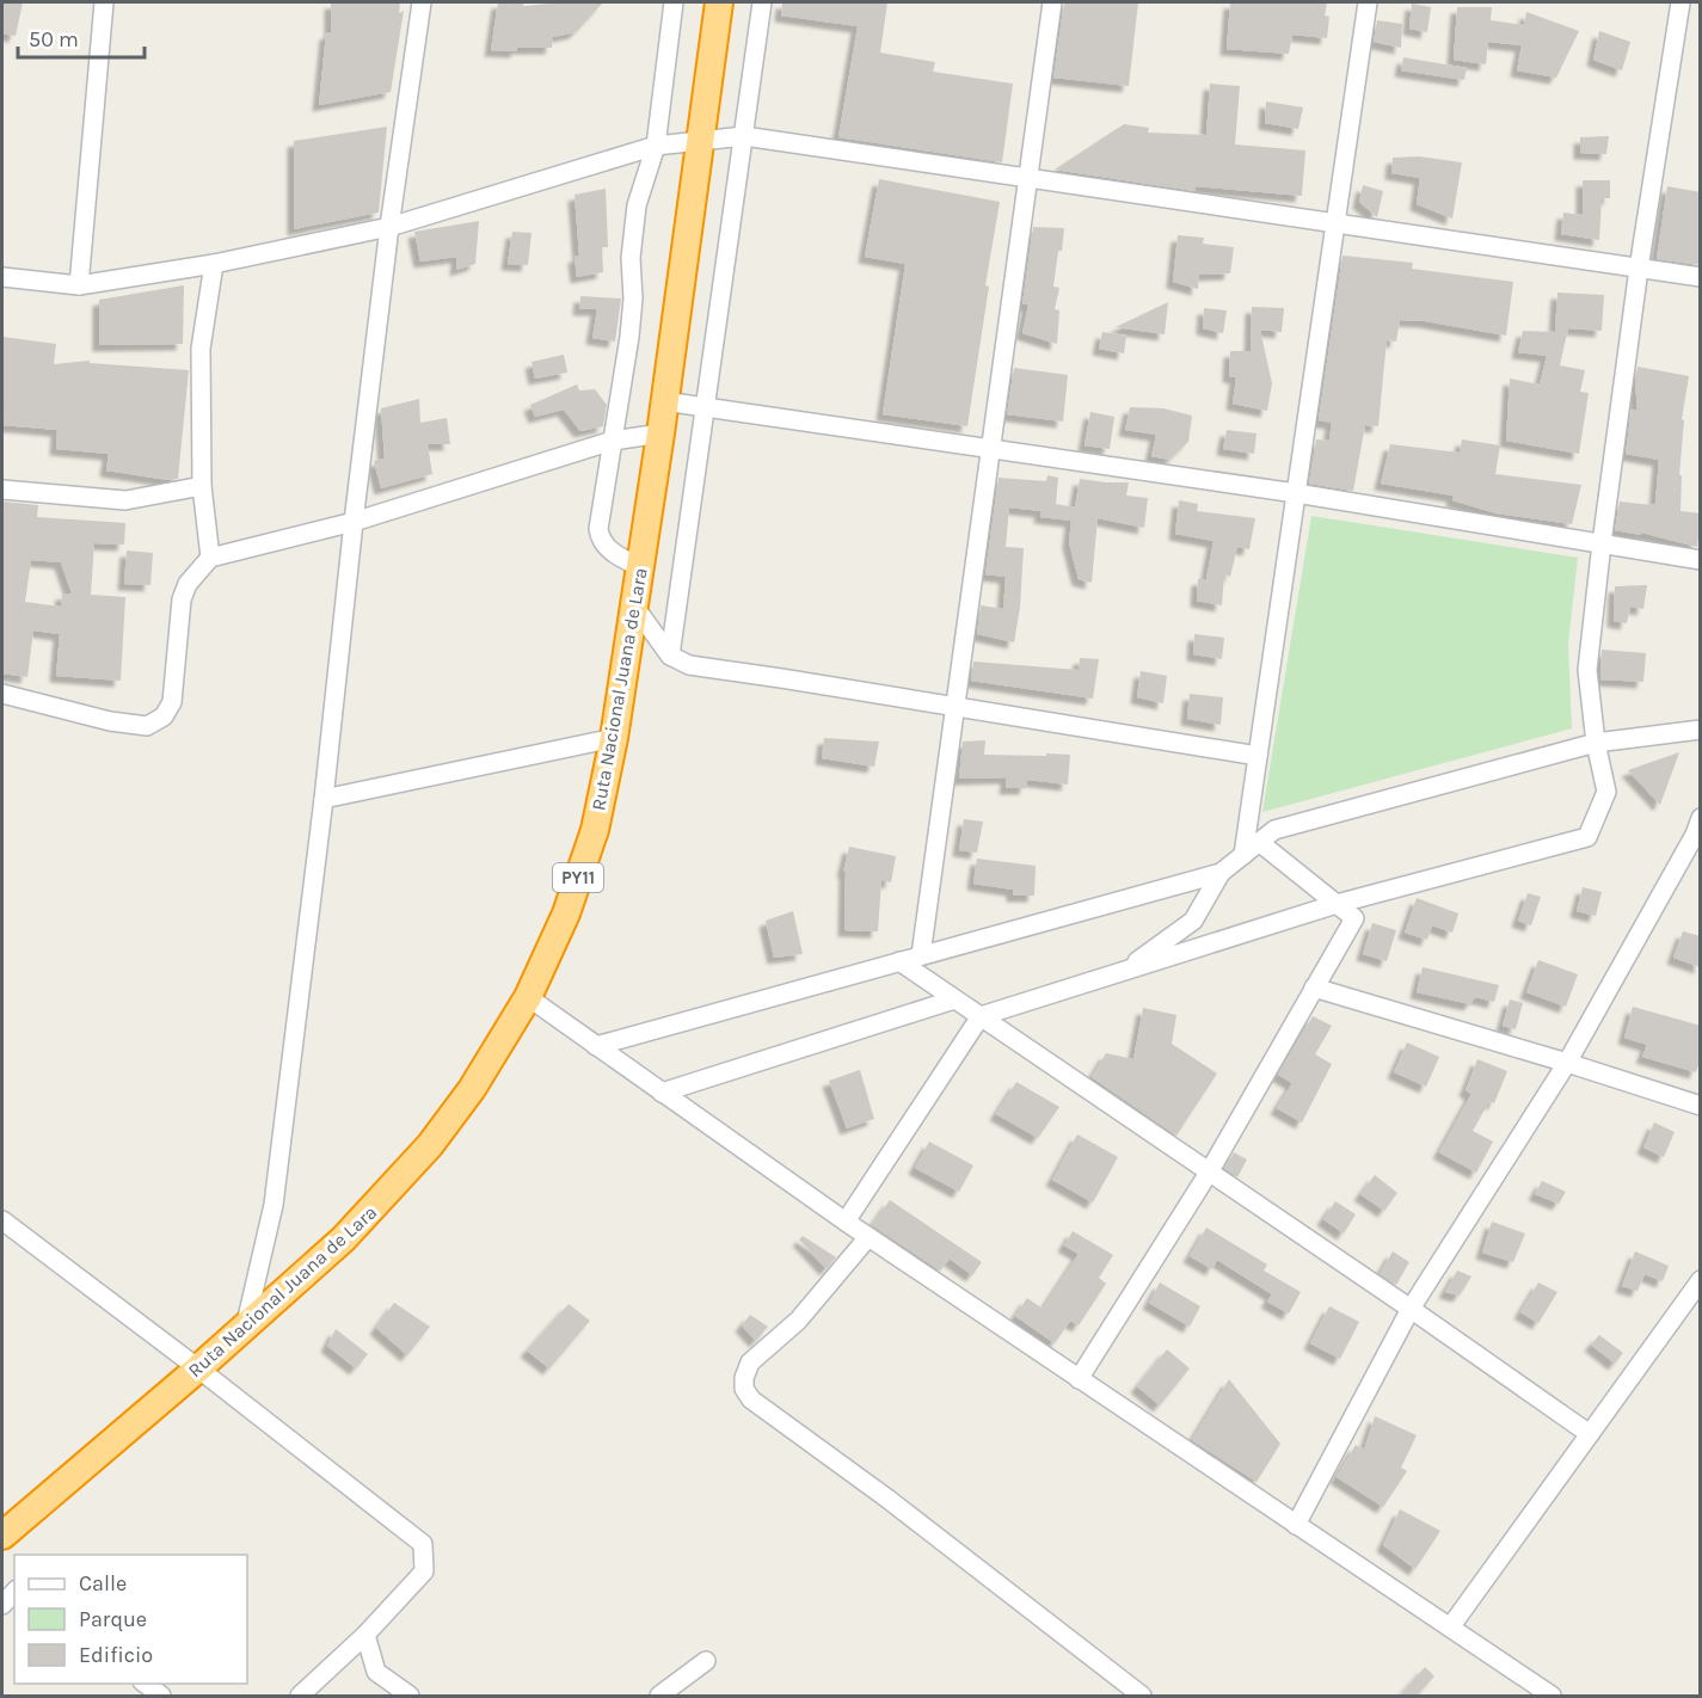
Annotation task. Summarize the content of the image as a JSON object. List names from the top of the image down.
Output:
{
  "streets": {
    "highway": ["Ruta Nacional Juana de Lara", "PY11"]
  },
  "legend": ["Calle", "Parque", "Edificio"],
  "scale_bar": "50 m"
}
